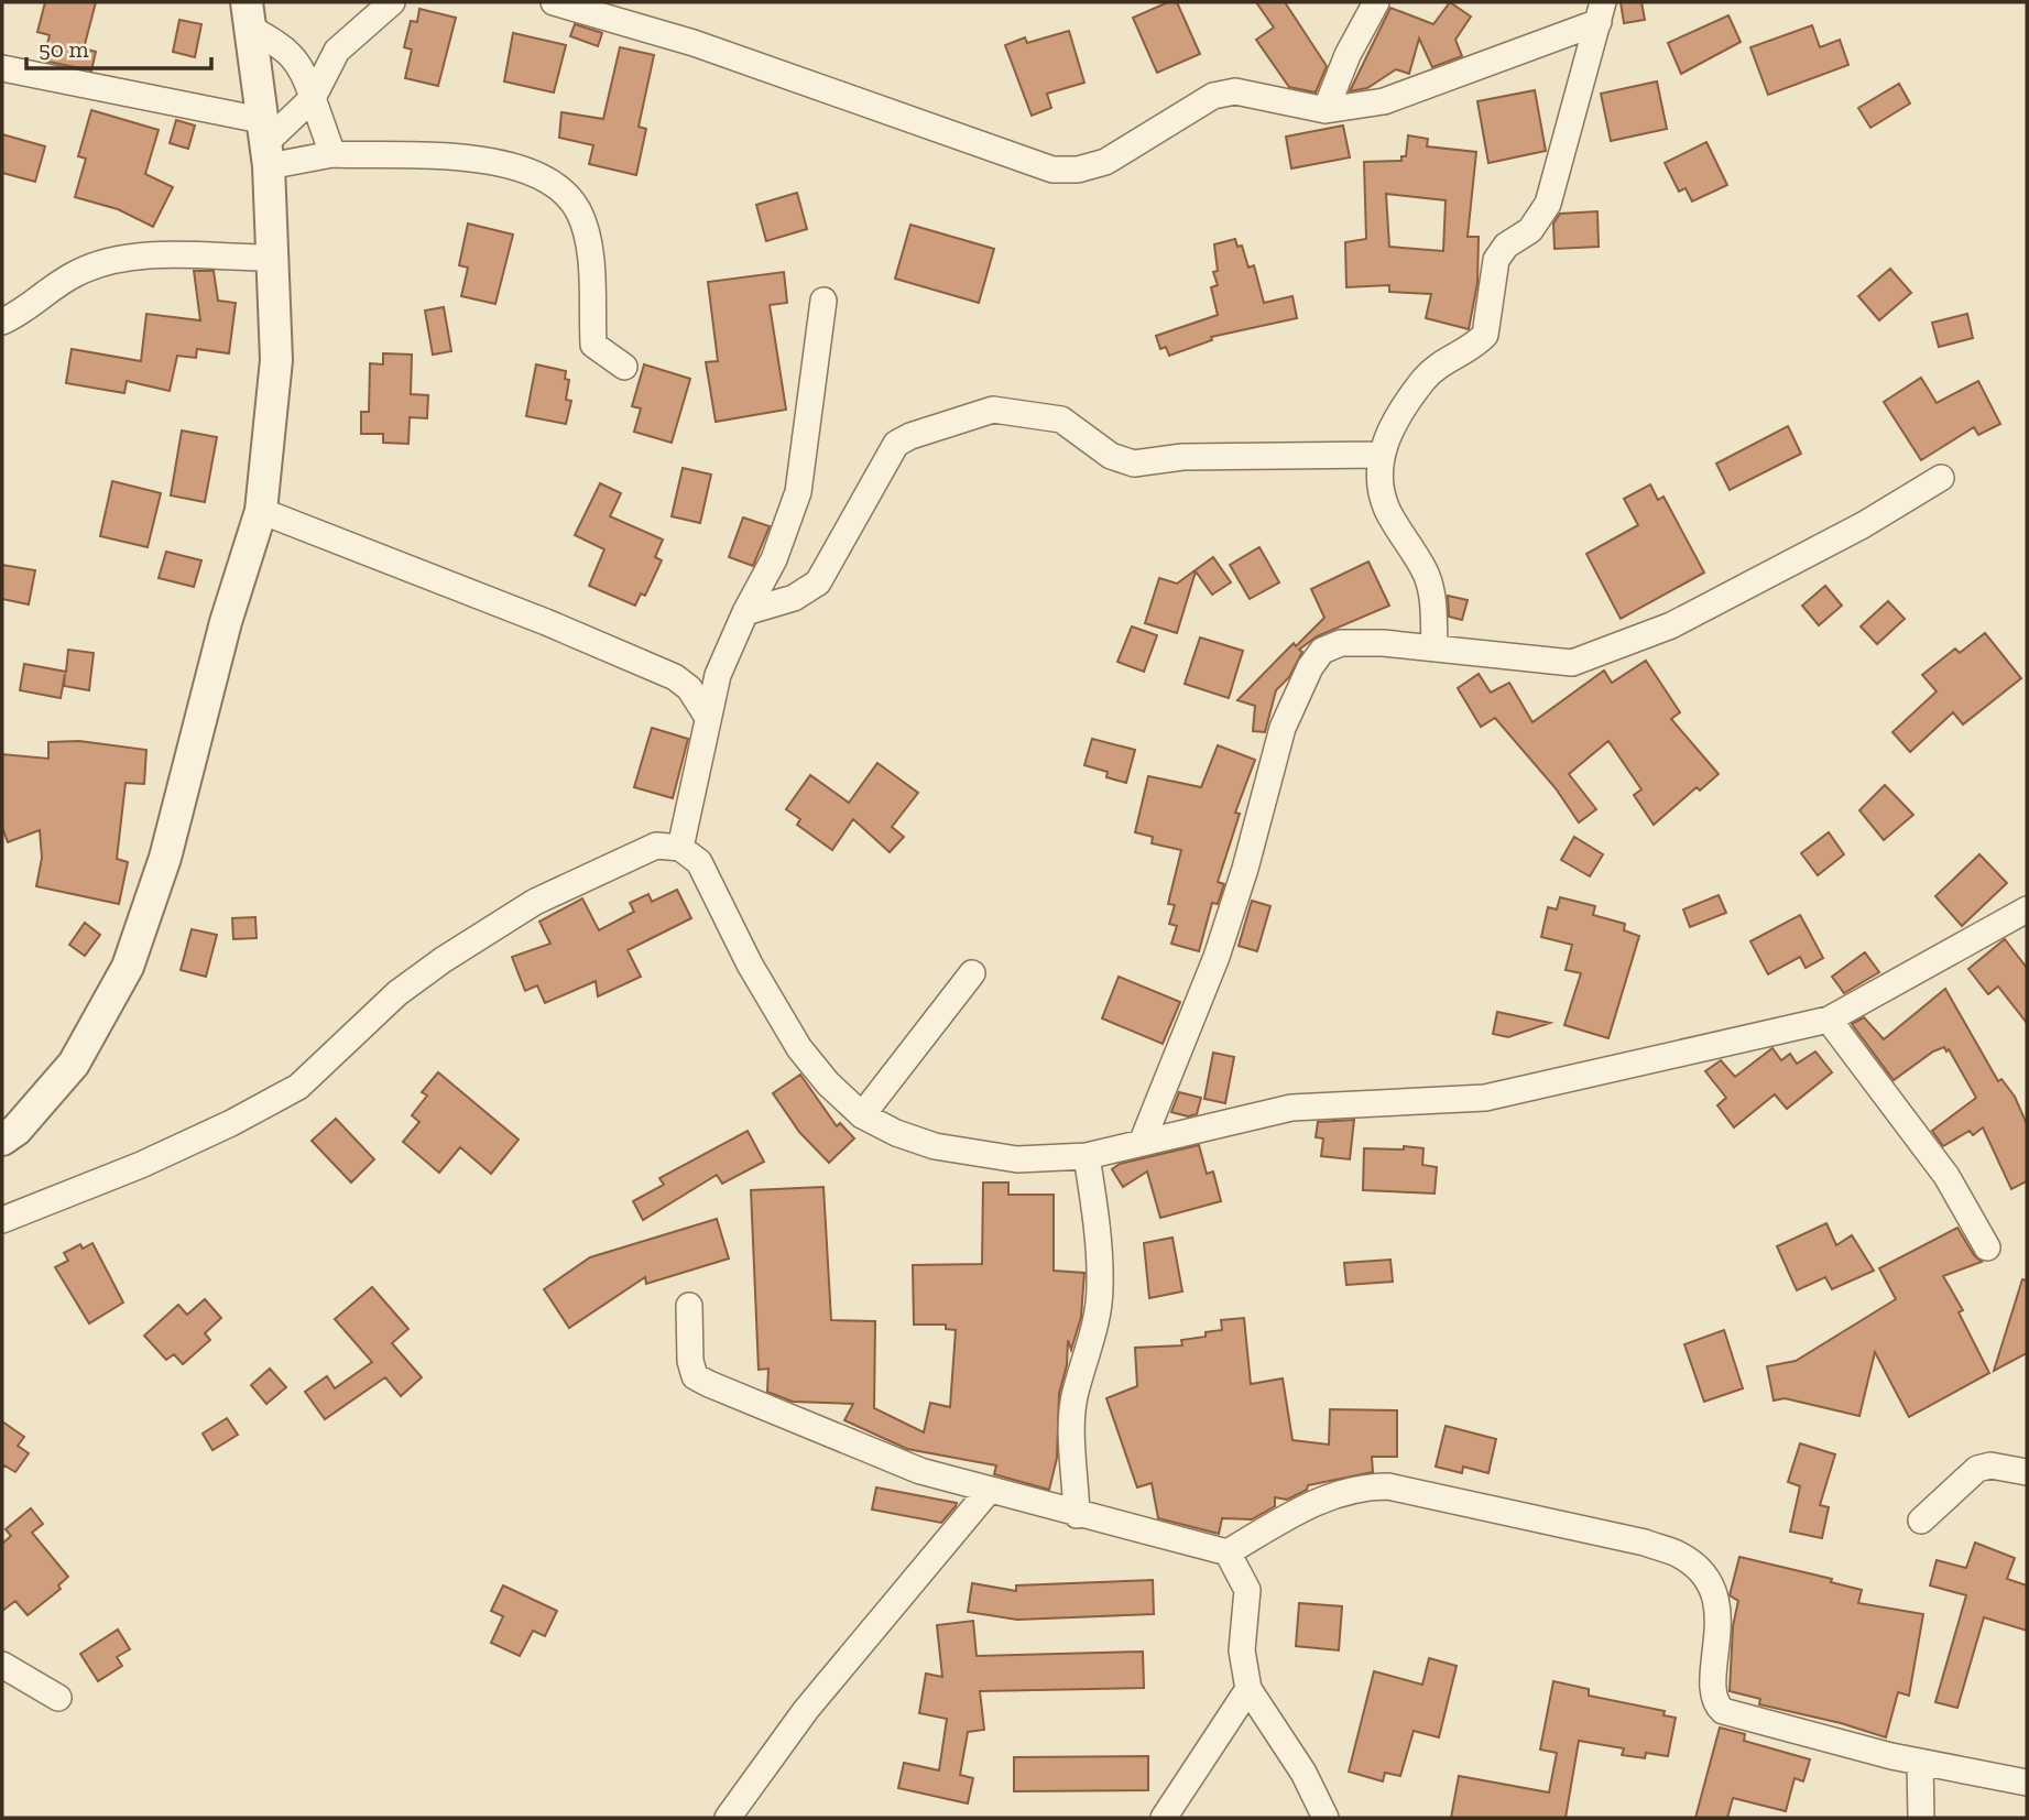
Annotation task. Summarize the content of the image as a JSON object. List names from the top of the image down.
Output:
{
  "scale_bar": "50 m"
}
